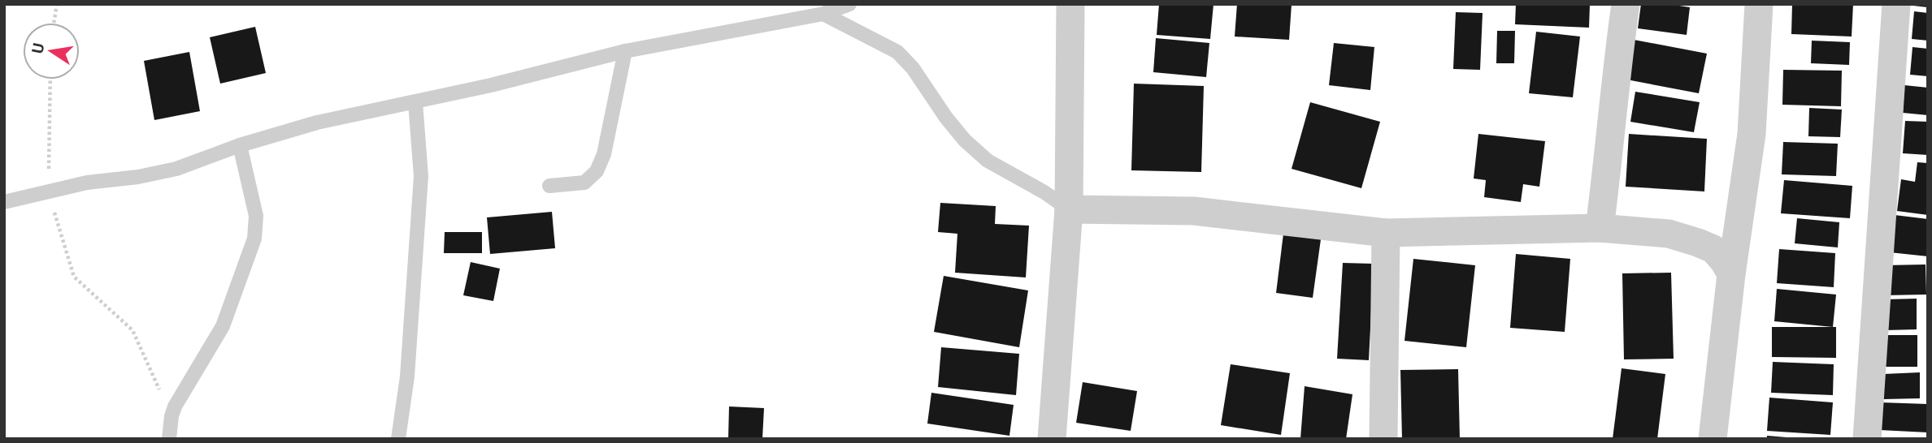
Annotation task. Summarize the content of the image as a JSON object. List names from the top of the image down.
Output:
{
  "north": "left"
}
